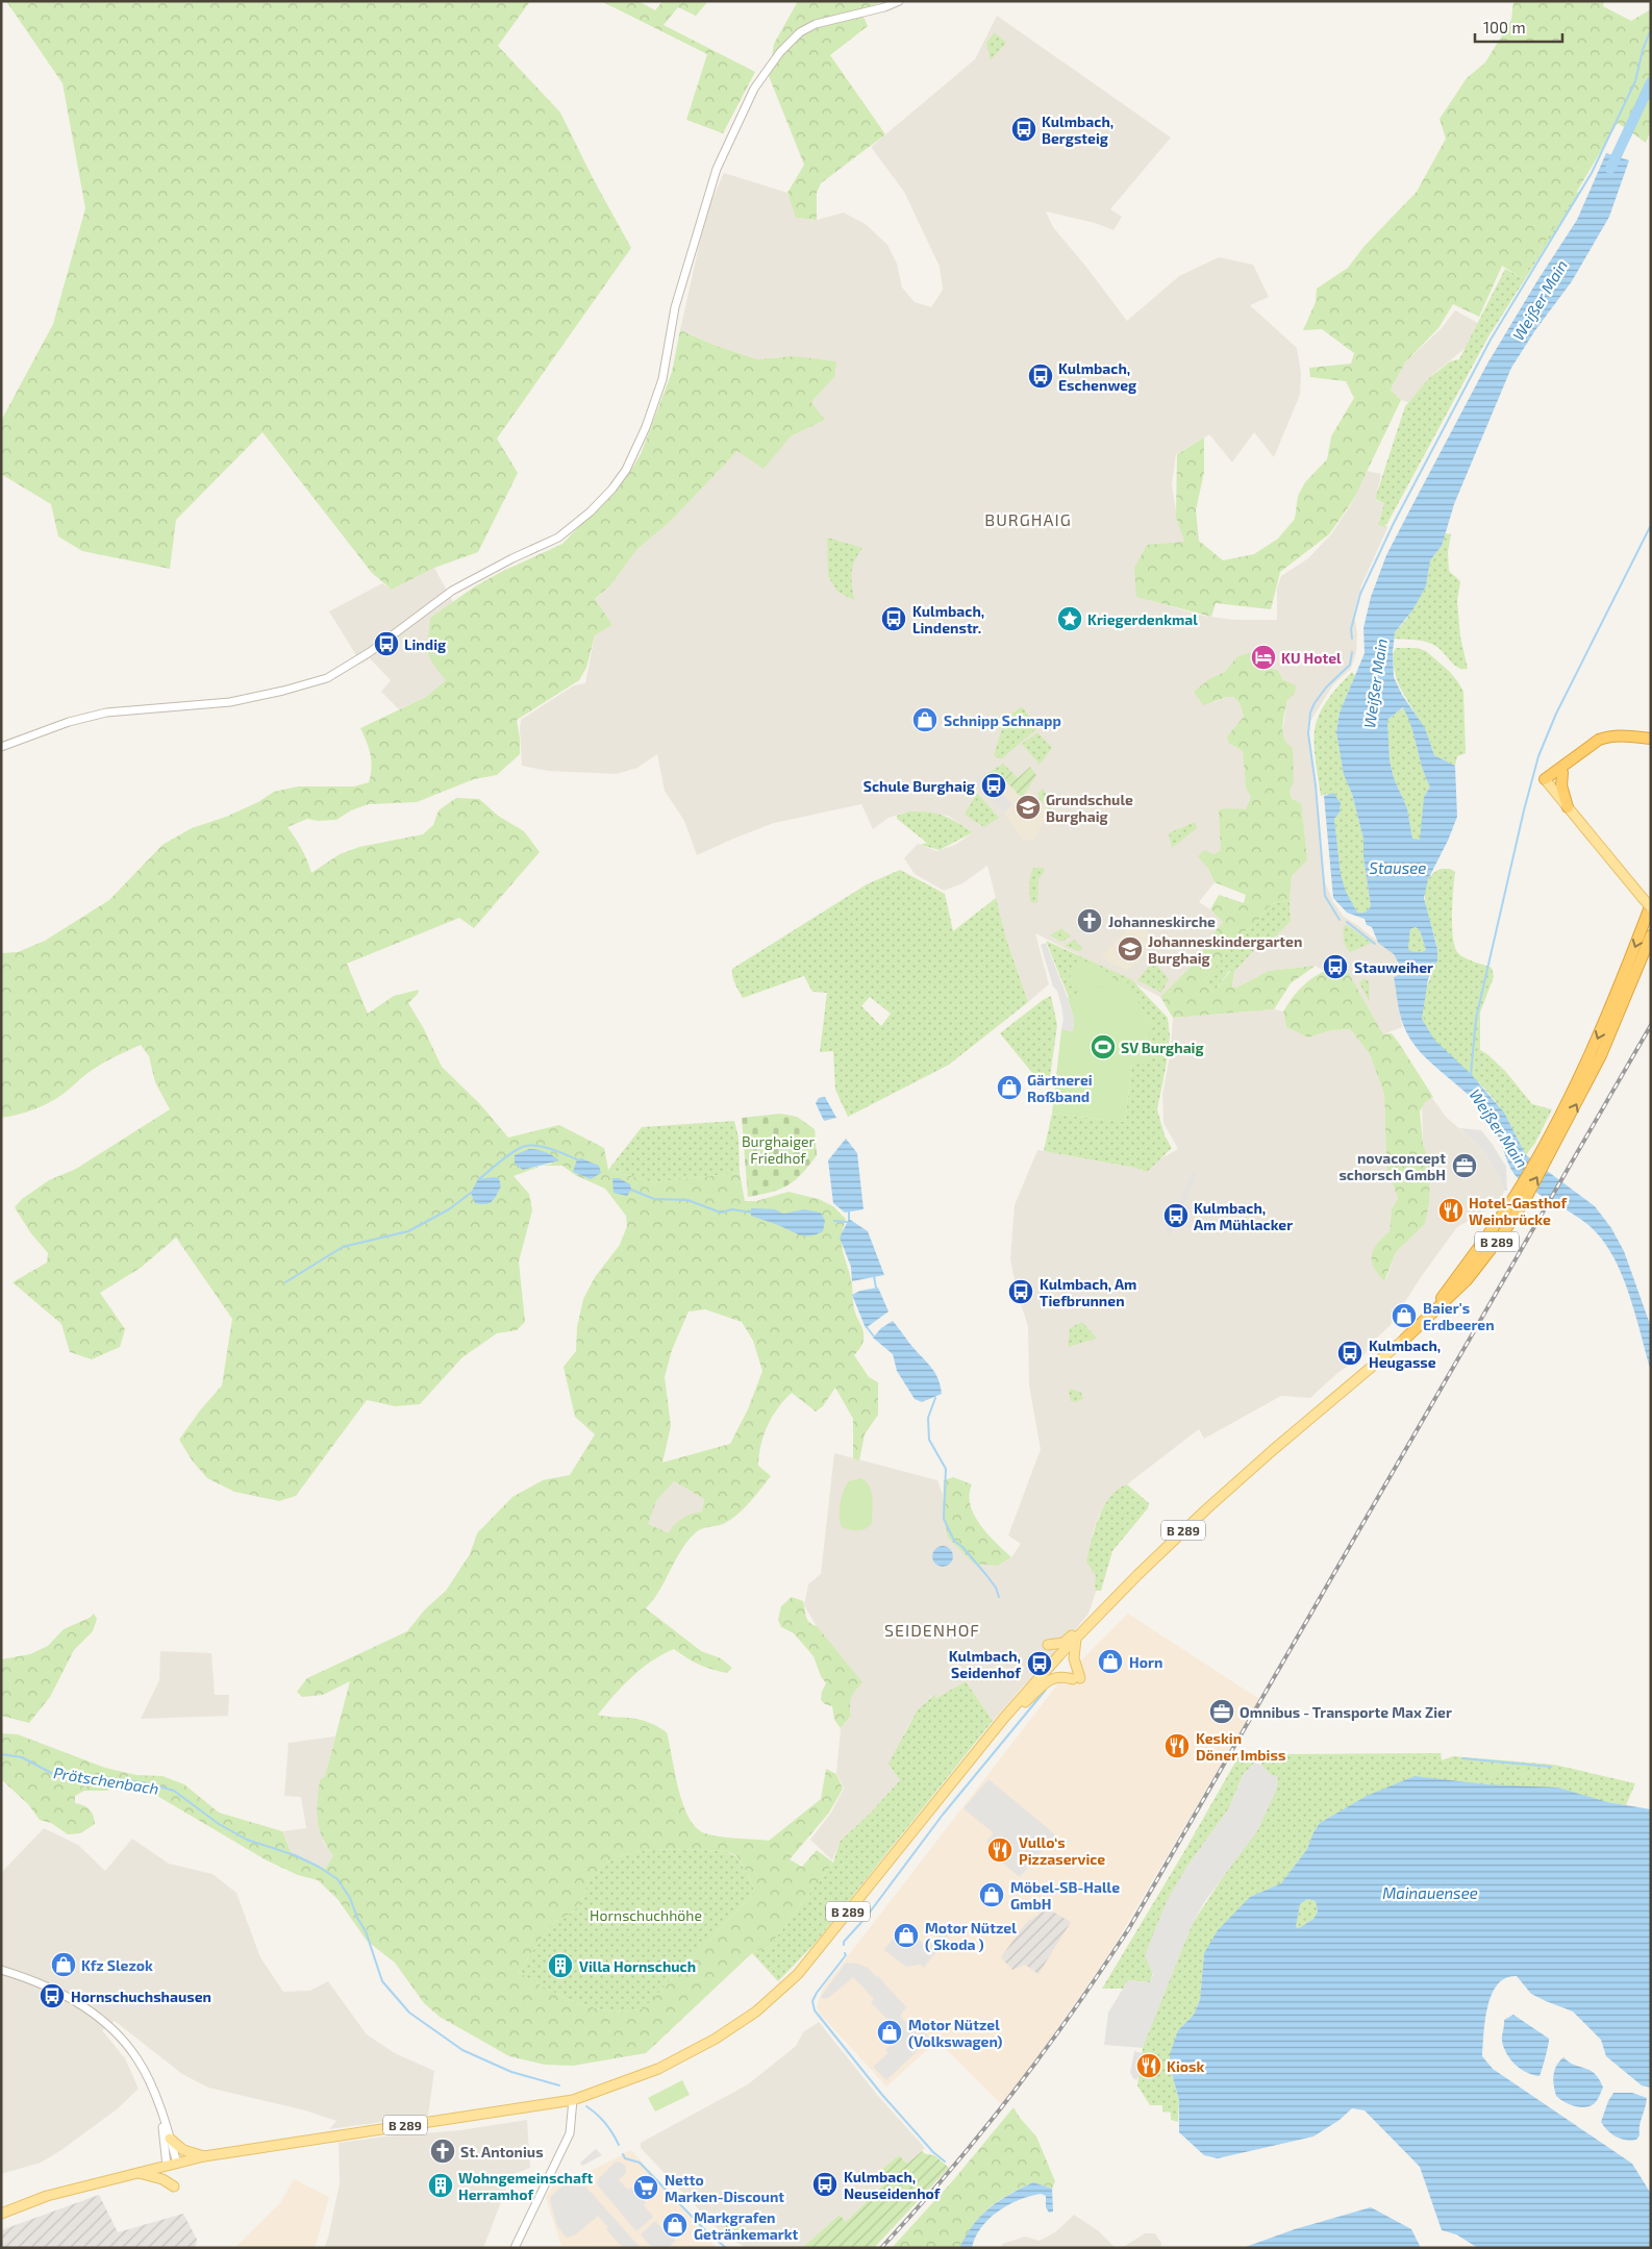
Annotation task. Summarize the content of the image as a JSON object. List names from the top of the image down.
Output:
{
  "streets": {
    "highway": ["B 289"]
  },
  "districts": ["BURGHAIG", "SEIDENHOF"],
  "water": [
    "Weißer Main",
    "Stausee",
    "Prötschenbach",
    "Mainauensee"
  ],
  "parks": ["Burghaiger Friedhof", "Hornschuchhöhe"],
  "places": {
    "bus stop": [
      "Kulmbach, Bergsteig",
      "Kulmbach, Eschenweg",
      "Kulmbach, Lindenstr.",
      "Lindig",
      "Schule Burghaig",
      "Stauweiher",
      "Kulmbach, Am Mühlacker",
      "Kulmbach, Am Tiefbrunnen",
      "Kulmbach, Heugasse",
      "Kulmbach, Seidenhof",
      "Hornschuchshausen",
      "Kulmbach, Neuseidenhof"
    ],
    "place": ["Kriegerdenkmal"],
    "hotel": ["KU Hotel"],
    "shop": [
      "Schnipp Schnapp",
      "Gärtnerei Roßband",
      "Baier's Erdbeeren",
      "Horn",
      "Möbel-SB-Halle GmbH",
      "Motor Nützel ( Skoda )",
      "Kfz Slezok",
      "Motor Nützel (Volkswagen)",
      "Markgrafen Getränkemarkt"
    ],
    "school or university": ["Grundschule Burghaig", "Johanneskindergarten Burghaig"],
    "church": ["Johanneskirche", "St. Antonius"],
    "sports": ["SV Burghaig"],
    "office": ["novaconcept schorsch GmbH", "Omnibus - Transporte Max Zier"],
    "restaurant": [
      "Hotel-Gasthof Weinbrücke",
      "Keskin Döner Imbiss",
      "Vullo‘s Pizzaservice",
      "Kiosk"
    ],
    "building": ["Villa Hornschuch", "Wohngemeinschaft Herramhof"],
    "supermarket": ["Netto Marken-Discount"]
  },
  "scale_bar": "100 m"
}
